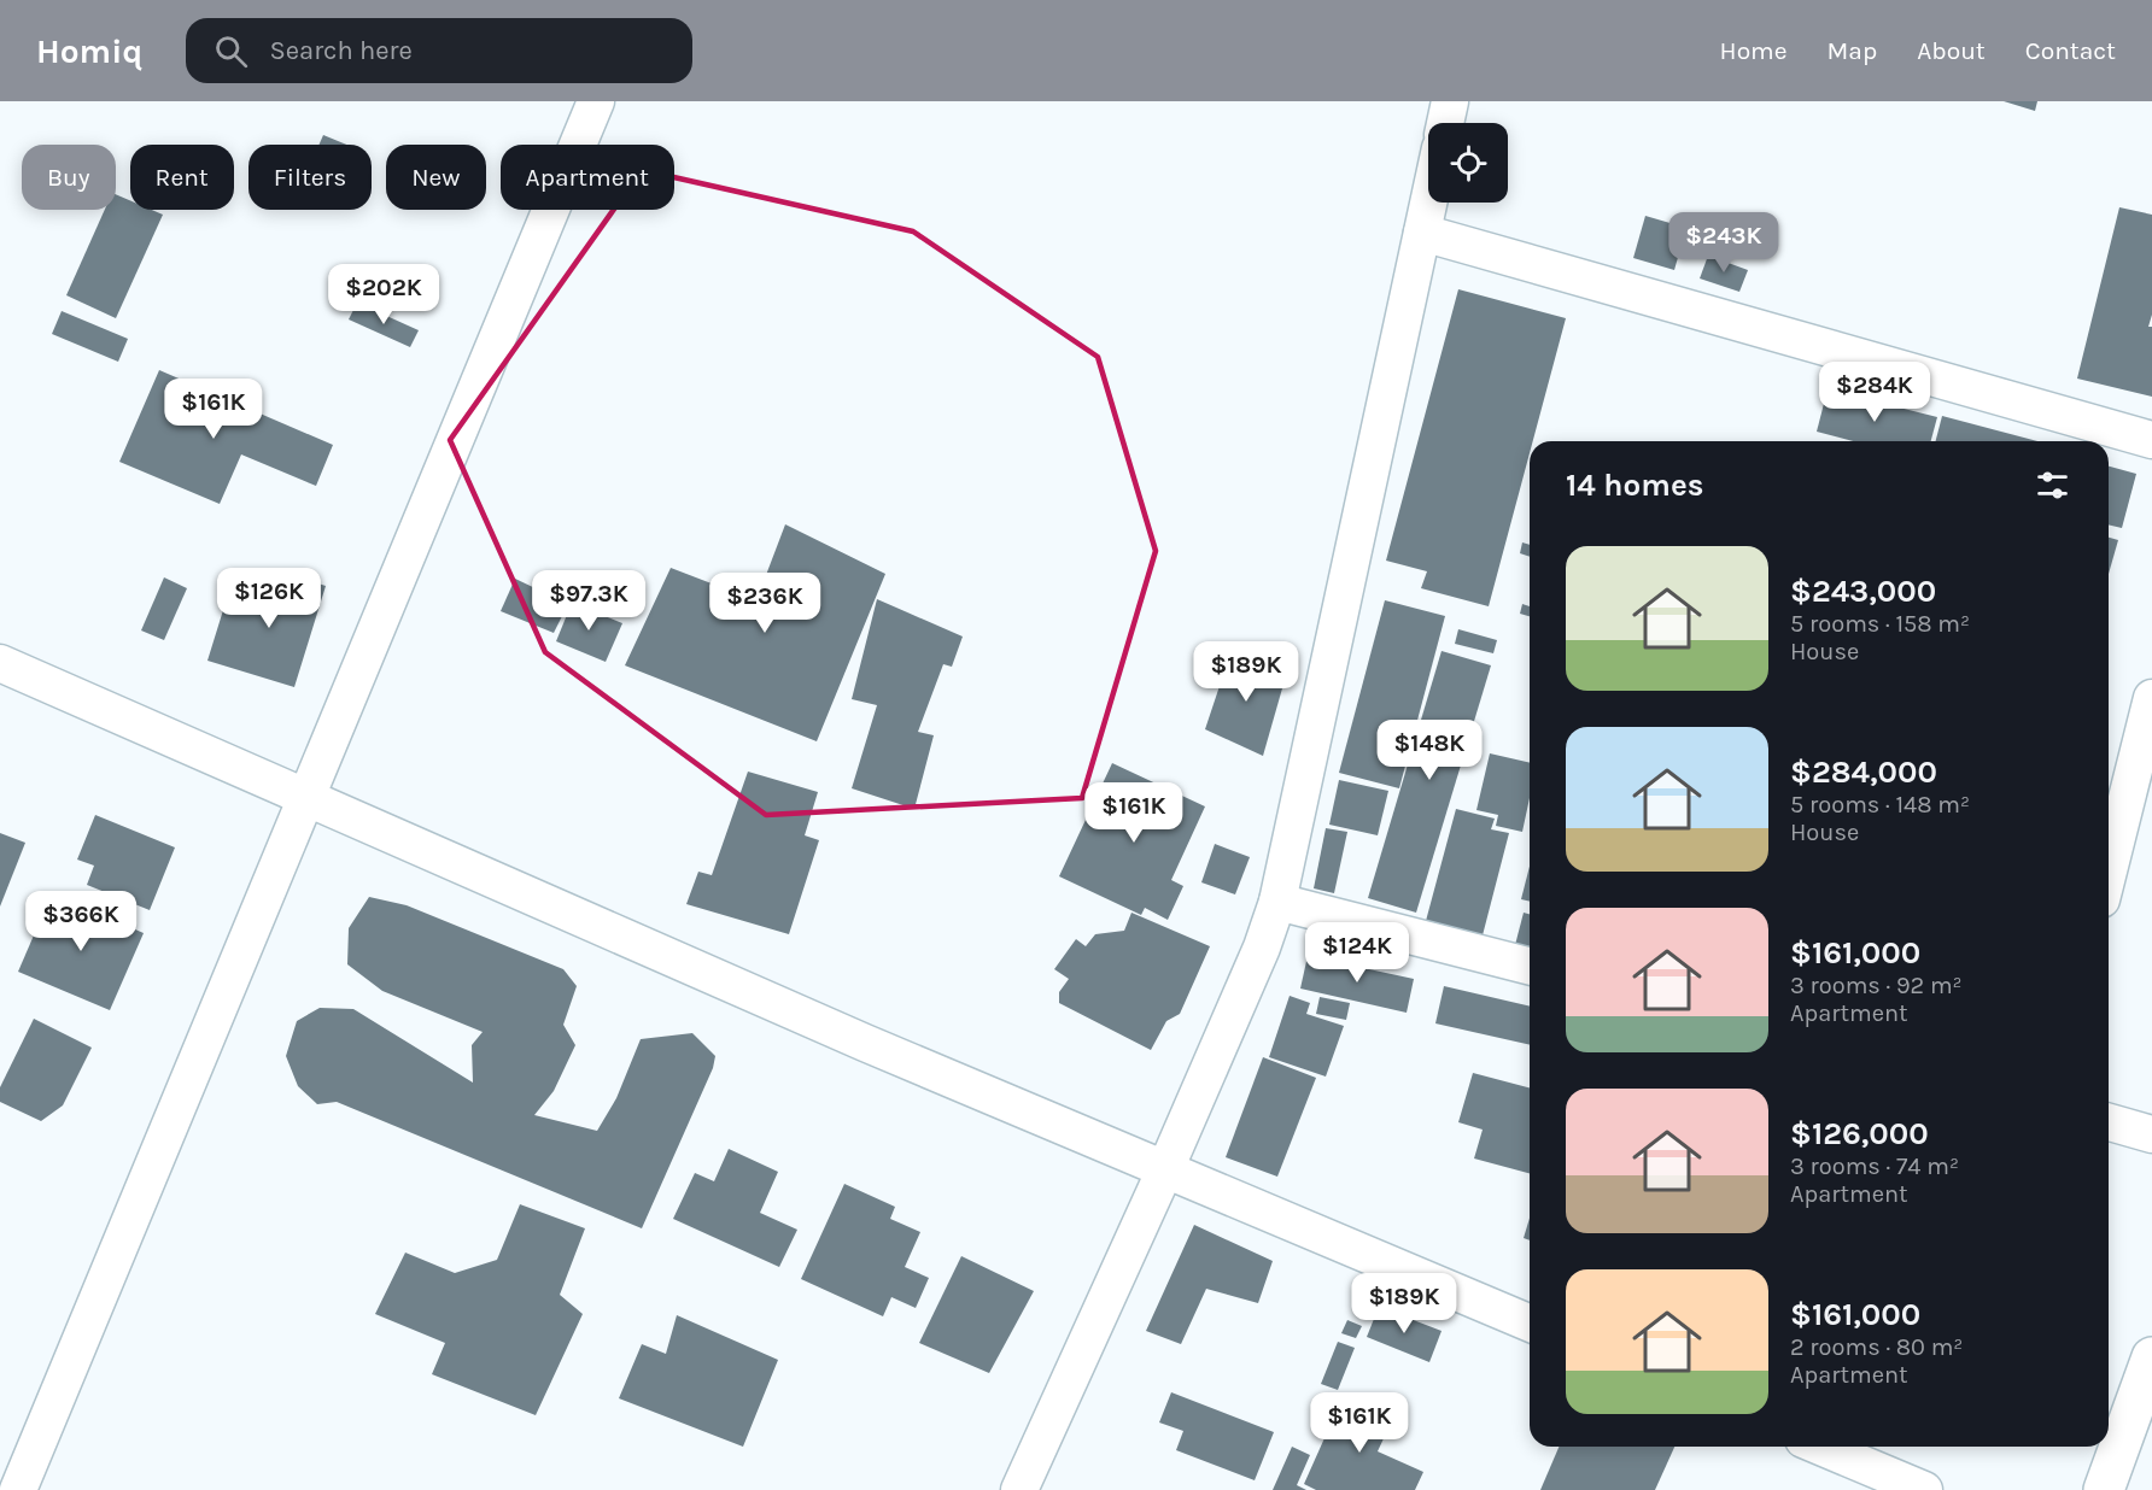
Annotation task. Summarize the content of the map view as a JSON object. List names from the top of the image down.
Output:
{
  "page": {
    "header": "Homiq",
    "search": "Search here",
    "nav": [
      "Home",
      "Map",
      "About",
      "Contact"
    ],
    "chip": [
      "Buy",
      "Rent",
      "Filters",
      "New",
      "Apartment"
    ],
    "price": [
      "$243K",
      "$202K",
      "$284K",
      "$161K",
      "$126K",
      "$97.3K",
      "$236K",
      "$189K",
      "$148K",
      "$161K",
      "$366K",
      "$124K",
      "$189K",
      "$161K"
    ],
    "heading": "14 homes",
    "list": [
      {
        "name": "$243,000",
        "note": "5 rooms · 158 m² · House"
      },
      {
        "name": "$284,000",
        "note": "5 rooms · 148 m² · House"
      },
      {
        "name": "$161,000",
        "note": "3 rooms · 92 m² · Apartment"
      },
      {
        "name": "$126,000",
        "note": "3 rooms · 74 m² · Apartment"
      },
      {
        "name": "$161,000",
        "note": "2 rooms · 80 m² · Apartment"
      }
    ]
  }
}
